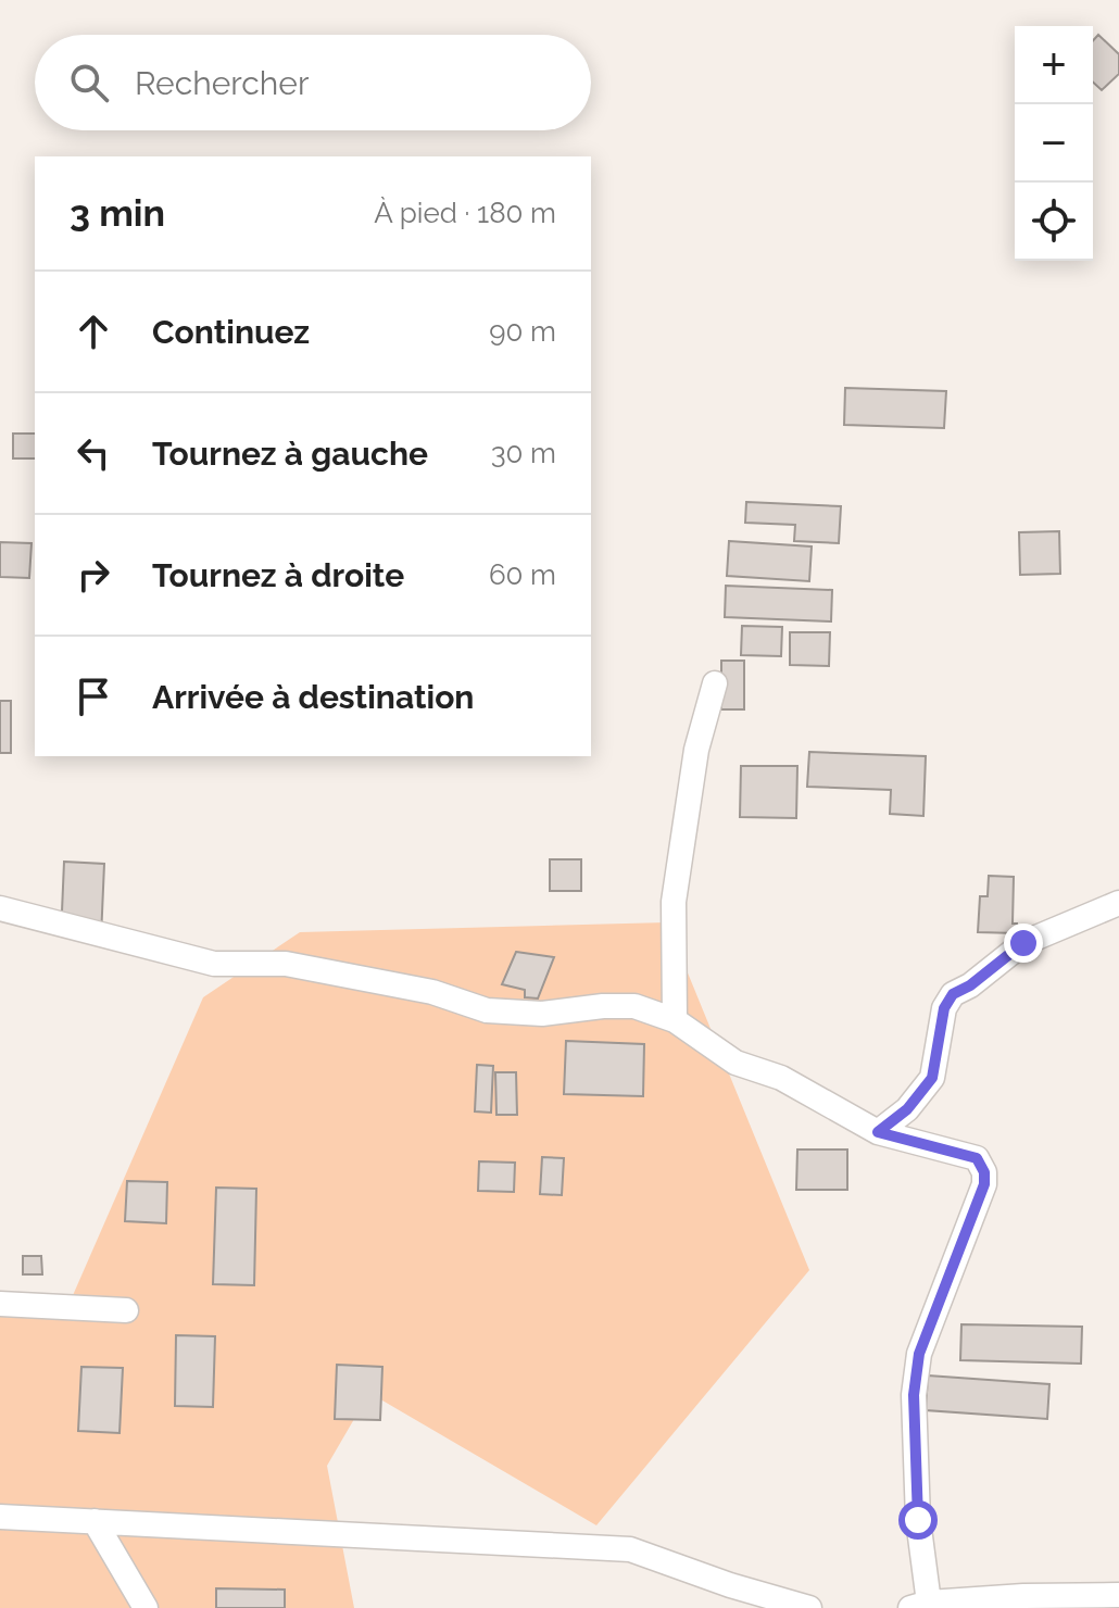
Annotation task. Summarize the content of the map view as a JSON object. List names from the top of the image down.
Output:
{
  "page": {
    "map_buttons": ["+", "−"],
    "search": "Rechercher",
    "heading": ["3 min", "À pied · 180 m"],
    "list": [
      ["Continuez", "90 m"],
      ["Tournez à gauche", "30 m"],
      ["Tournez à droite", "60 m"],
      "Arrivée à destination"
    ]
  }
}
